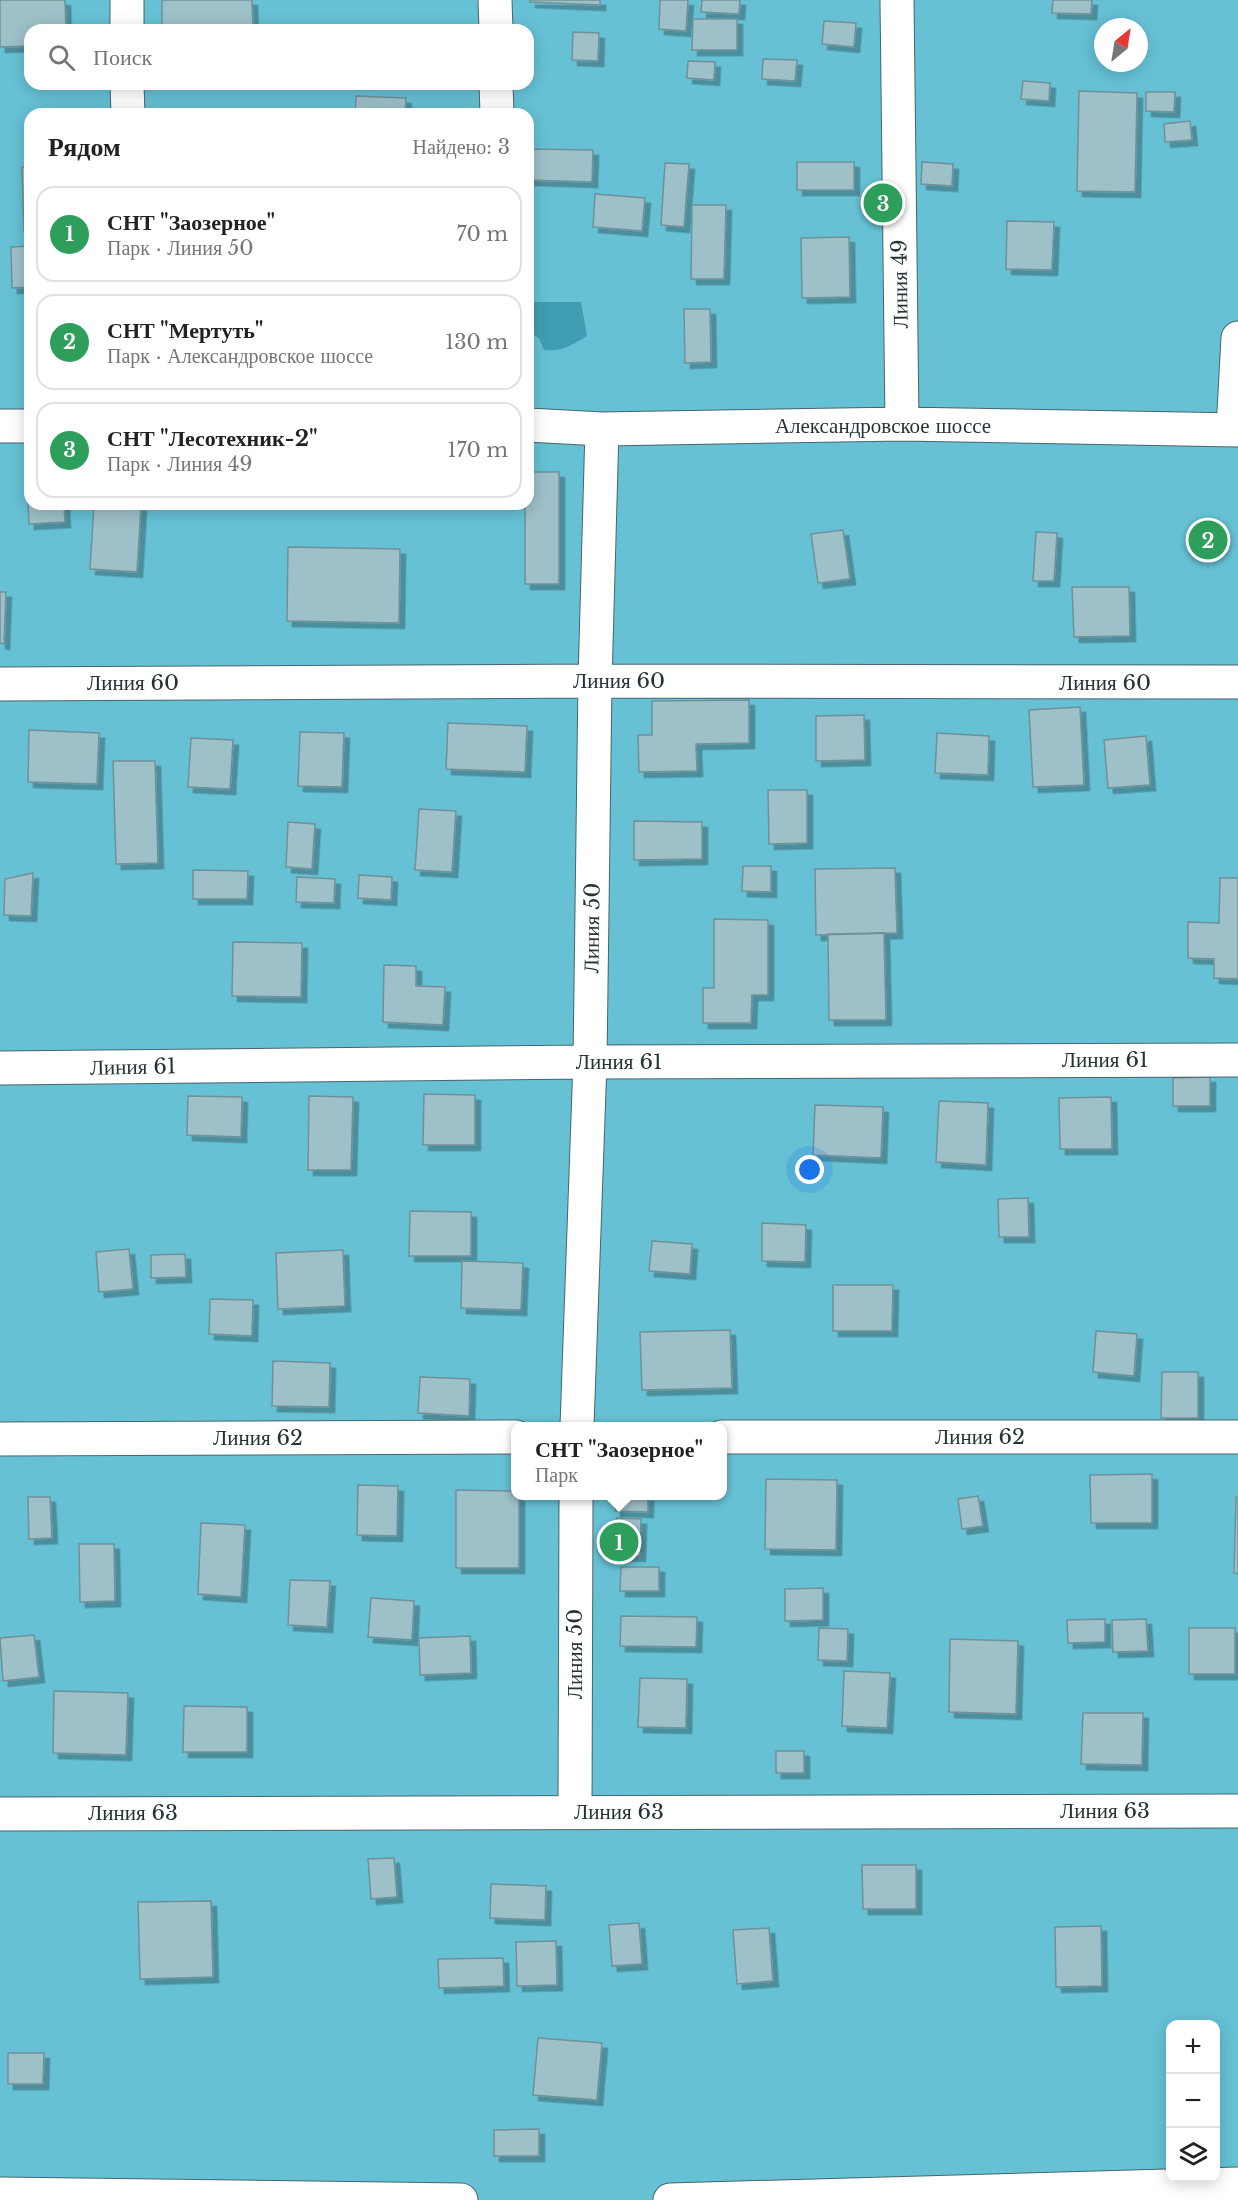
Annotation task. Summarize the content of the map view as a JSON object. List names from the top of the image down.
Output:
{
  "streets": {
    "street": [
      "Линия 49",
      "Александровское шоссе",
      "Линия 60",
      "Линия 50",
      "Линия 61",
      "Линия 62",
      "Линия 63"
    ]
  },
  "crossings": [
    ["Линия 49", "Александровское шоссе"],
    ["Александровское шоссе", "Линия 50"],
    ["Линия 60", "Линия 50"],
    ["Линия 50", "Линия 61"],
    ["Линия 50", "Линия 63"]
  ],
  "north": "top right",
  "page": {
    "search": "Поиск",
    "heading": ["Рядом", "Найдено: 3"],
    "pins": ["3", "2", "1"],
    "list": [
      {
        "mark": "1",
        "name": "СНТ \"Заозерное\"",
        "note": "Парк · Линия 50",
        "value": "70 m"
      },
      {
        "mark": "2",
        "name": "СНТ \"Мертуть\"",
        "note": "Парк · Александровское шоссе",
        "value": "130 m"
      },
      {
        "mark": "3",
        "name": "СНТ \"Лесотехник-2\"",
        "note": "Парк · Линия 49",
        "value": "170 m"
      }
    ],
    "popup": ["СНТ \"Заозерное\"", "Парк"],
    "map_buttons": ["+", "−"]
  }
}
